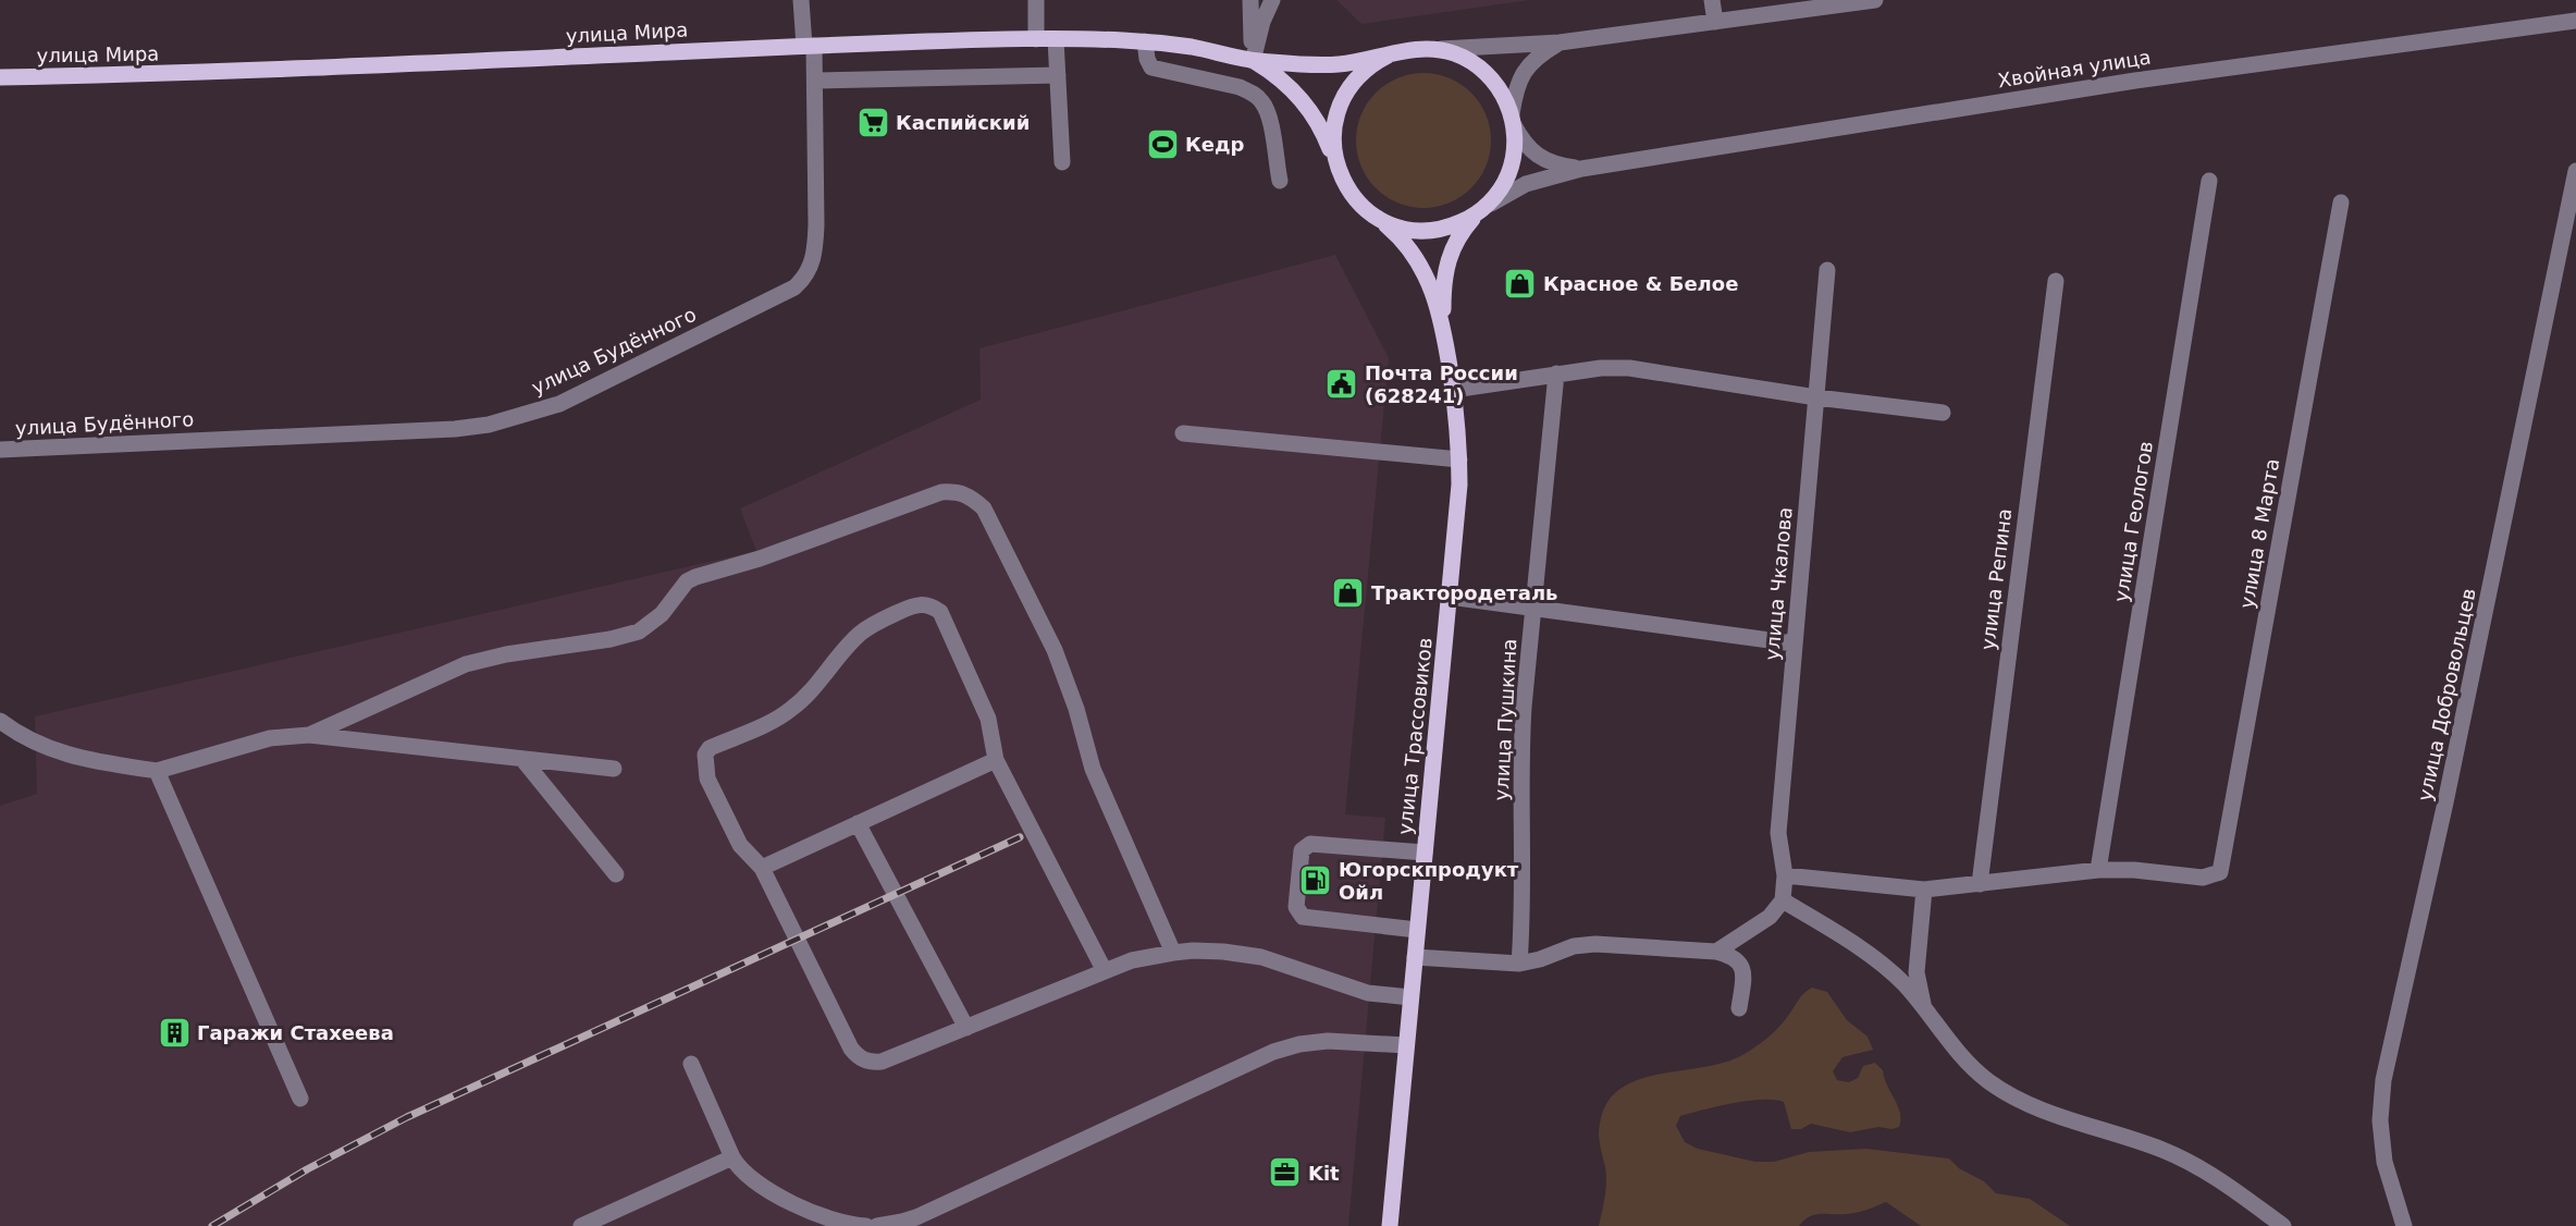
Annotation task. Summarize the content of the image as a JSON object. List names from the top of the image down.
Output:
{
  "streets": {
    "main road": ["улица Мира", "улица Трассовиков"],
    "street": [
      "Хвойная улица",
      "улица Будённого",
      "улица Геологов",
      "улица 8 Марта",
      "улица Репина",
      "улица Чкалова",
      "улица Добровольцев",
      "улица Пушкина"
    ]
  },
  "crossings": [
    ["улица Мира", "улица Будённого"],
    ["улица Геологов", "улица 8 Марта"]
  ],
  "places": {
    "supermarket": ["Каспийский"],
    "sports": ["Кедр"],
    "shop": ["Красное & Белое", "Трактородеталь"],
    "public building": ["Почта России (628241)"],
    "fuel station": ["Югорскпродукт Ойл"],
    "building": ["Гаражи Стахеева"],
    "office": ["Kit"]
  }
}
